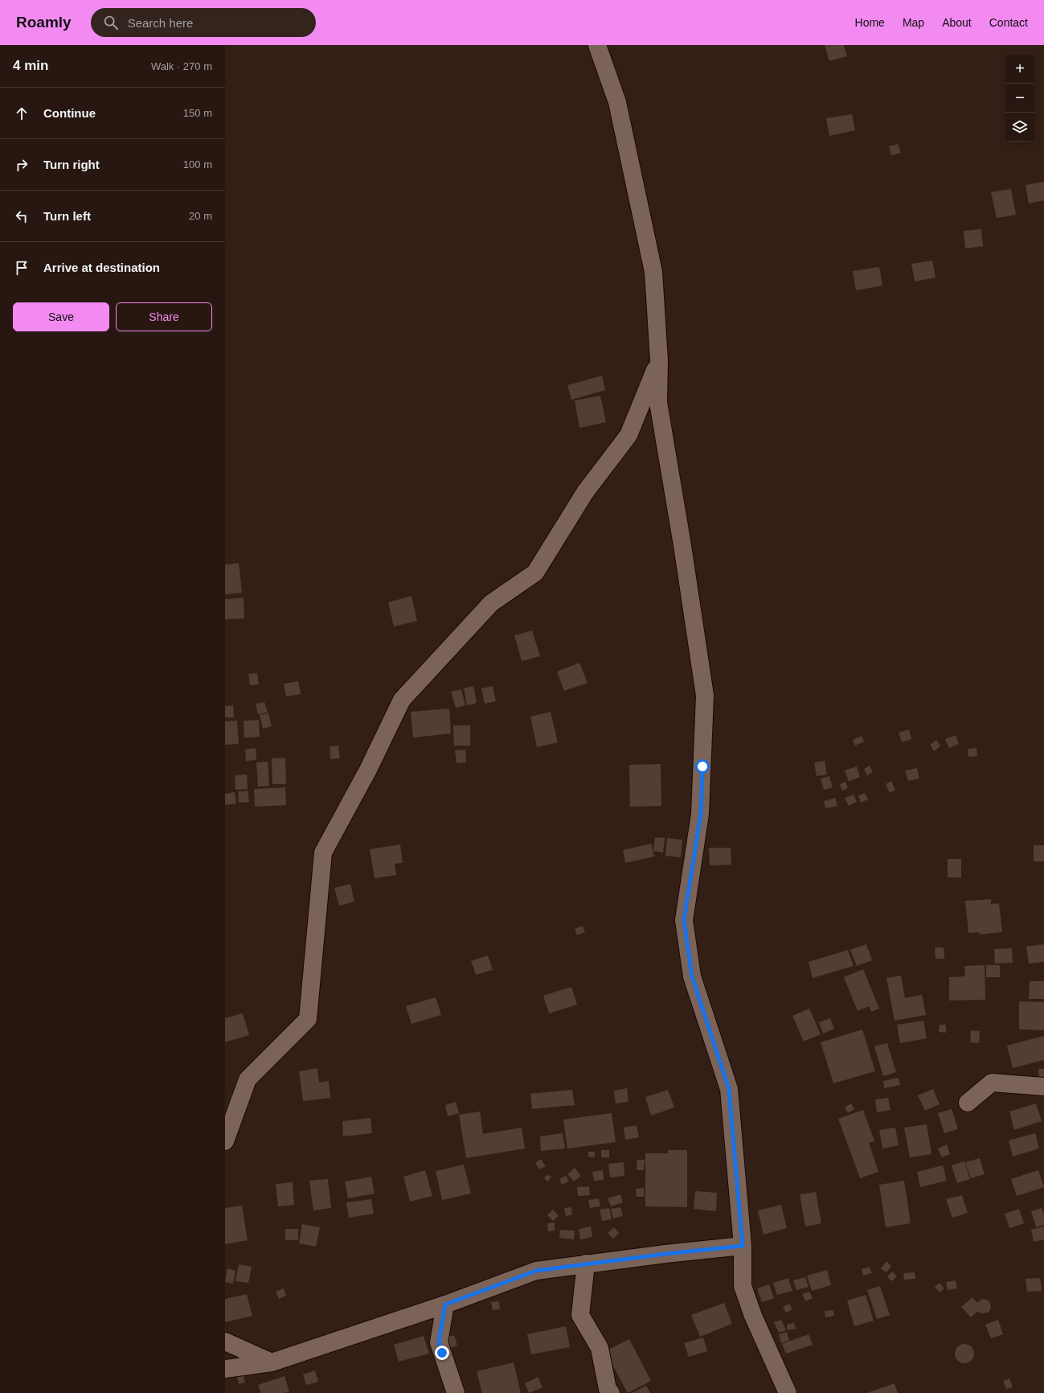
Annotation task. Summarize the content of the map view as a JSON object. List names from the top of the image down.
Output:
{
  "page": {
    "header": "Roamly",
    "search": "Search here",
    "nav": [
      "Home",
      "Map",
      "About",
      "Contact"
    ],
    "heading": ["4 min", "Walk · 270 m"],
    "map_buttons": ["+", "−"],
    "list": [
      ["Continue", "150 m"],
      ["Turn right", "100 m"],
      ["Turn left", "20 m"],
      "Arrive at destination"
    ],
    "buttons": ["Save", "Share"]
  }
}
